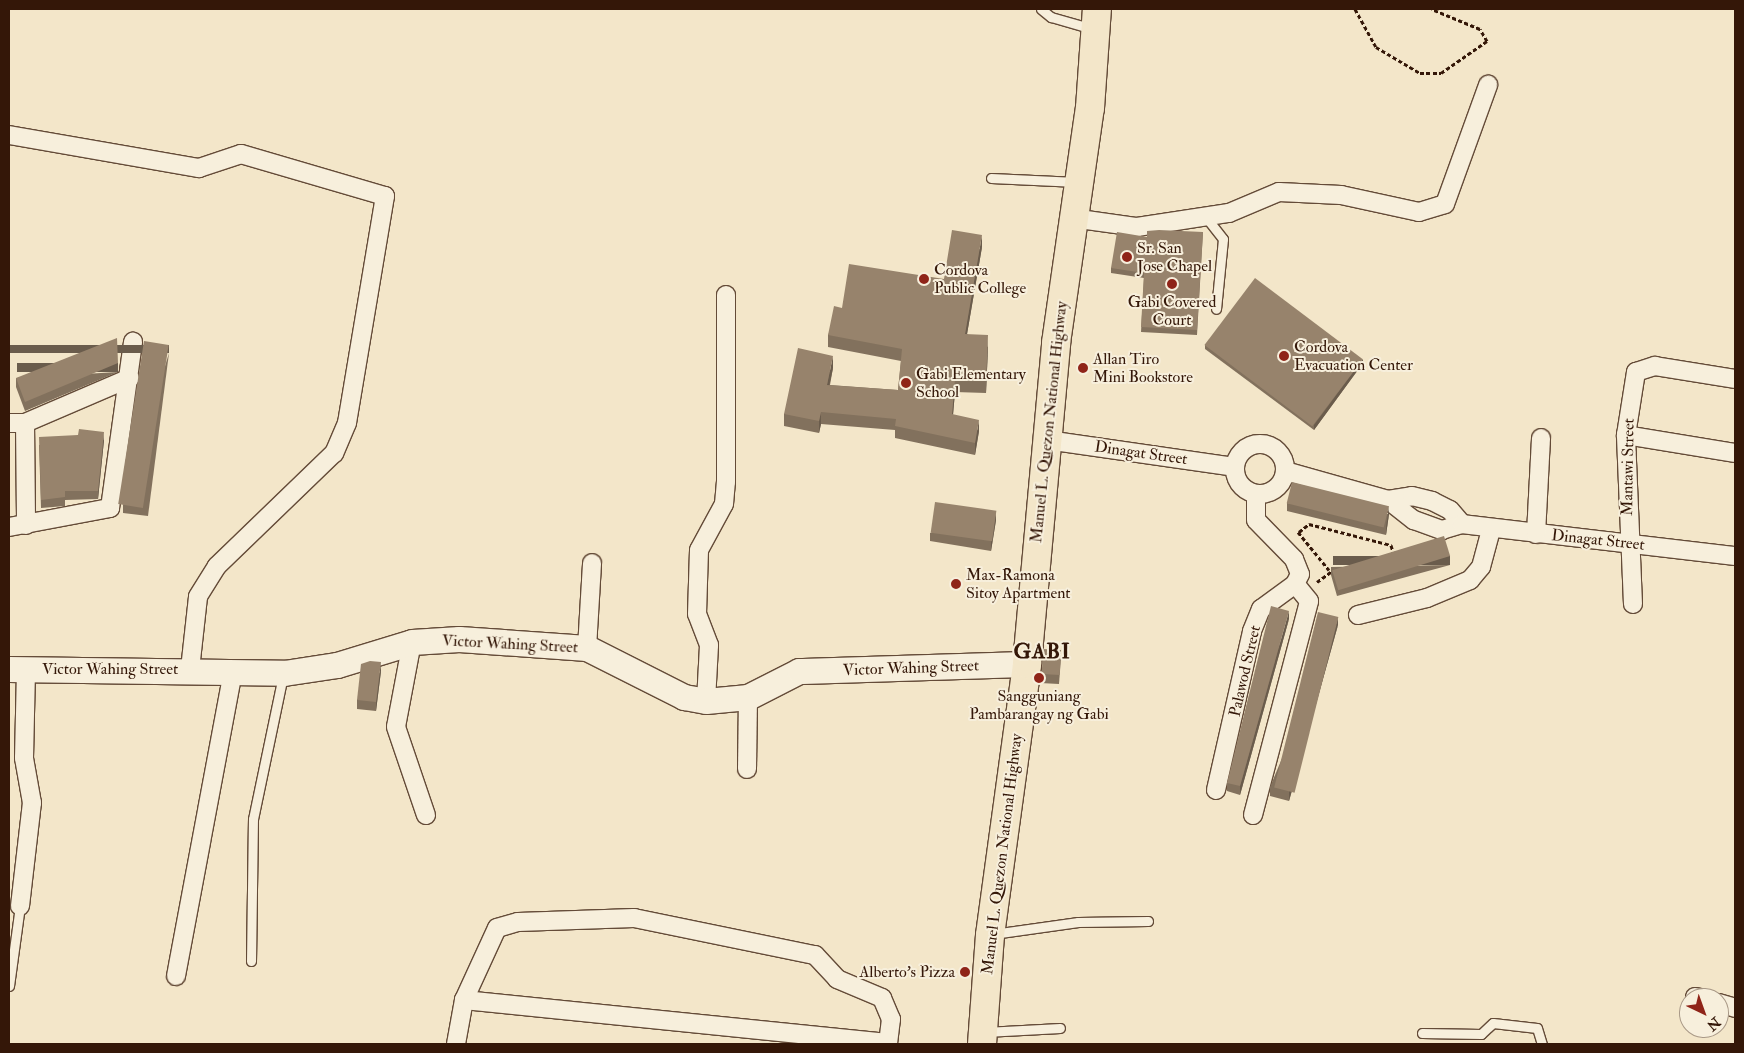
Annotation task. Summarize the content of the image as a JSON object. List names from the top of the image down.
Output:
{
  "streets": {
    "main road": ["Manuel L. Quezon National Highway"],
    "street": [
      "Dinagat Street",
      "Mantawi Street",
      "Victor Wahing Street",
      "Palawod Street"
    ]
  },
  "crossings": [
    ["Manuel L. Quezon National Highway", "Dinagat Street"],
    ["Manuel L. Quezon National Highway", "Victor Wahing Street"],
    ["Dinagat Street", "Mantawi Street"]
  ],
  "districts": ["GABI"],
  "places": [
    "Sr. San Jose Chapel",
    "Cordova Public College",
    "Gabi Covered Court",
    "Cordova Evacuation Center",
    "Allan Tiro Mini Bookstore",
    "Gabi Elementary School",
    "Max-Ramona Sitoy Apartment",
    "Sangguniang Pambarangay ng Gabi",
    "Alberto's Pizza"
  ],
  "north": "bottom right"
}
